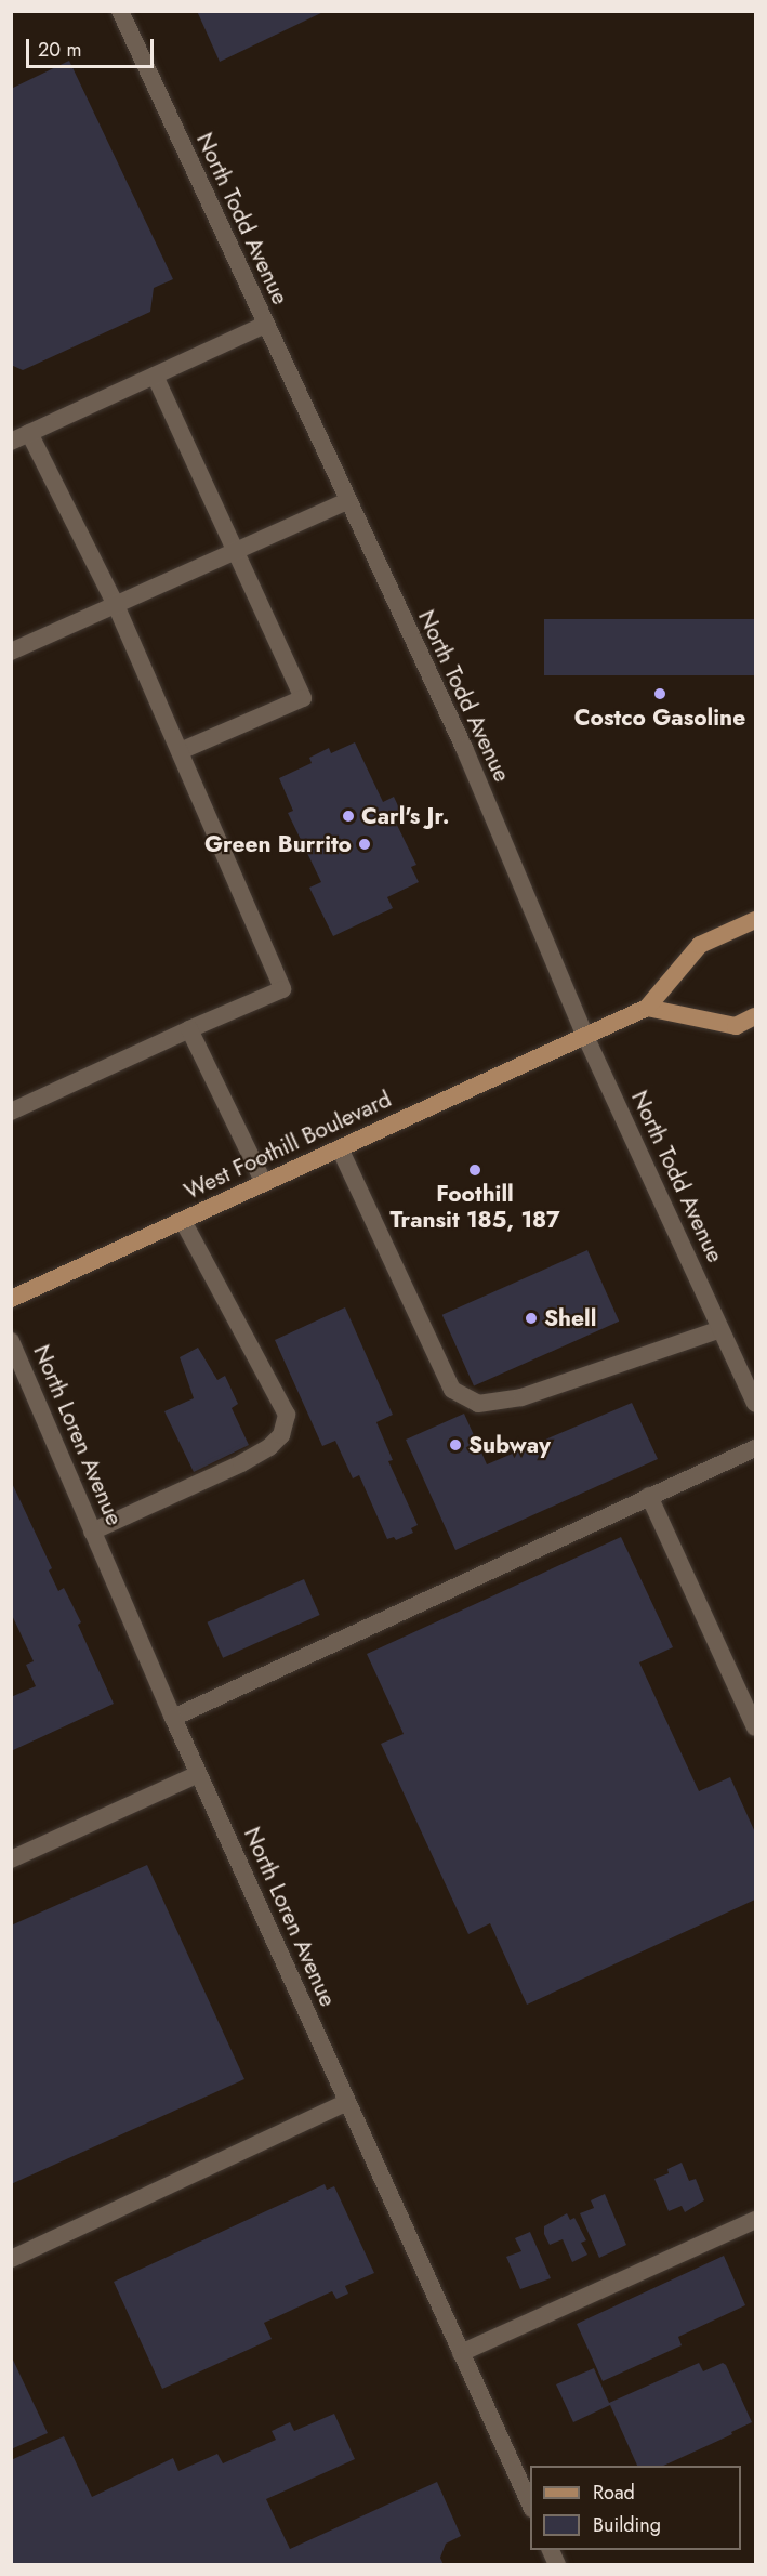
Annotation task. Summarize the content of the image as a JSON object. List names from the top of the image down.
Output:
{
  "streets": {
    "main road": ["West Foothill Boulevard"],
    "street": ["North Todd Avenue", "North Loren Avenue"]
  },
  "crossings": [
    ["North Todd Avenue", "West Foothill Boulevard"]
  ],
  "places": [
    "Costco Gasoline",
    "Carl's Jr.",
    "Green Burrito",
    "Foothill Transit 185, 187",
    "Shell",
    "Subway"
  ],
  "legend": ["Road", "Building"],
  "scale_bar": "20 m"
}
